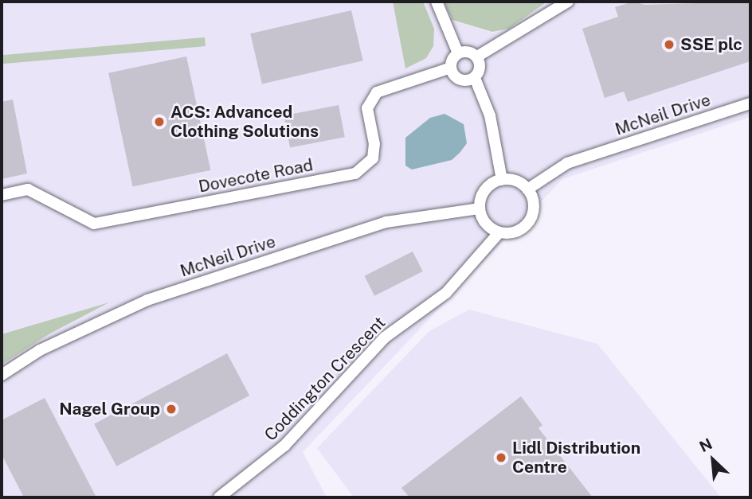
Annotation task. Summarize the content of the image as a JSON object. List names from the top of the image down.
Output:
{
  "streets": {
    "street": ["McNeil Drive", "Dovecote Road", "Coddington Crescent"]
  },
  "crossings": [
    ["McNeil Drive", "Coddington Crescent"]
  ],
  "places": [
    "SSE plc",
    "ACS: Advanced Clothing Solutions",
    "Nagel Group",
    "Lidl Distribution Centre"
  ],
  "north": "top left"
}
